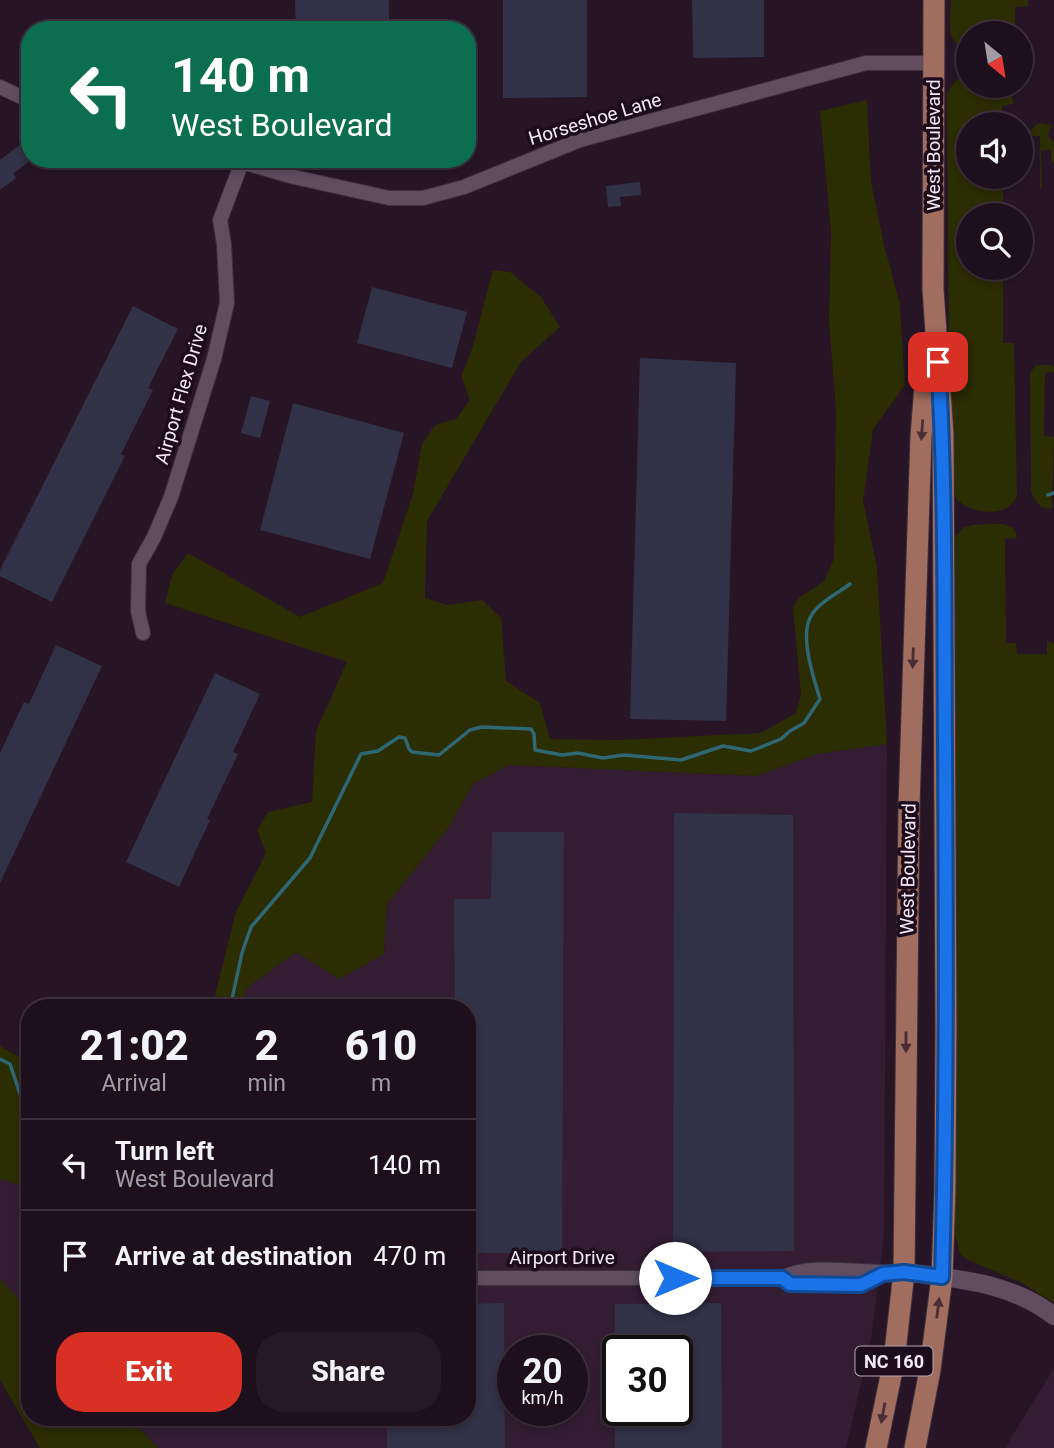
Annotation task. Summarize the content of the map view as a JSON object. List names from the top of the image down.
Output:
{
  "streets": {
    "main road": ["West Boulevard", "NC 160"],
    "street": ["Horseshoe Lane", "Airport Flex Drive", "Airport Drive"]
  },
  "crossings": [
    ["Horseshoe Lane", "West Boulevard"],
    ["West Boulevard", "Airport Drive"]
  ],
  "north": "bottom right",
  "page": {
    "turn": ["140 m", "West Boulevard"],
    "eta": [
      "21:02",
      "Arrival",
      "2",
      "min",
      "610",
      "m"
    ],
    "list": [
      {
        "name": "Turn left",
        "note": "West Boulevard",
        "value": "140 m"
      },
      {
        "name": "Arrive at destination",
        "value": "470 m"
      }
    ],
    "buttons": ["Exit", "Share"],
    "speed": "20 km/h",
    "limit": "30"
  }
}
